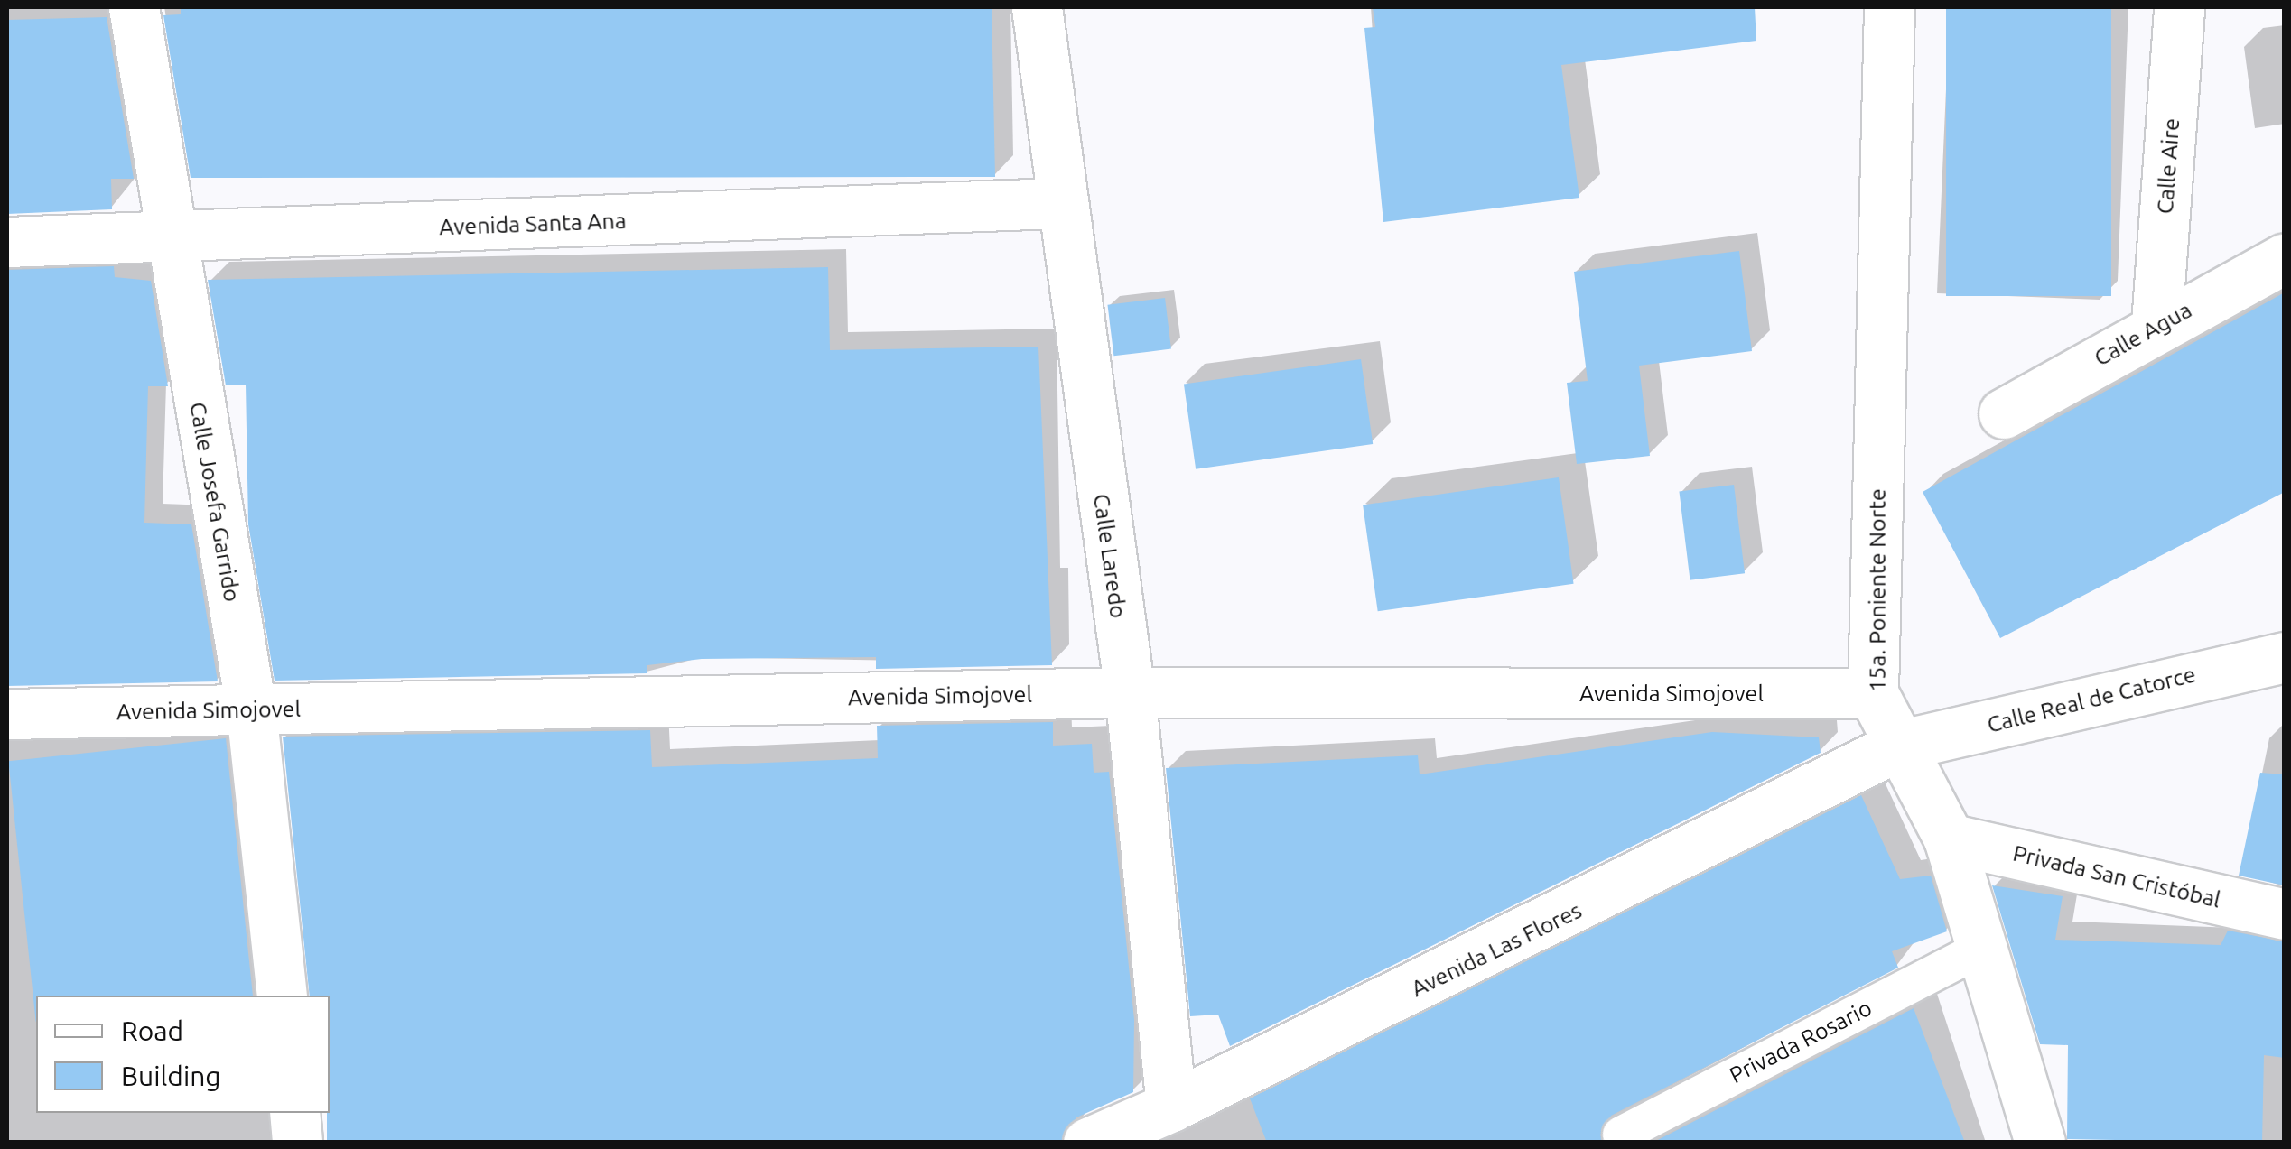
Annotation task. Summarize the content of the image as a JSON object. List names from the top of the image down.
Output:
{
  "streets": {
    "street": [
      "Calle Aire",
      "Avenida Santa Ana",
      "Calle Agua",
      "Calle Josefa Garrido",
      "Calle Laredo",
      "15a. Poniente Norte",
      "Avenida Simojovel",
      "Calle Real de Catorce",
      "Privada San Cristóbal",
      "Avenida Las Flores"
    ],
    "lane": ["Privada Rosario"]
  },
  "crossings": [
    ["Calle Aire", "Calle Agua"],
    ["Avenida Santa Ana", "Calle Josefa Garrido"],
    ["Avenida Santa Ana", "Calle Laredo"],
    ["Calle Josefa Garrido", "Avenida Simojovel"],
    ["Calle Laredo", "Avenida Simojovel"],
    ["Calle Laredo", "Avenida Las Flores"],
    ["15a. Poniente Norte", "Avenida Simojovel"],
    ["15a. Poniente Norte", "Calle Real de Catorce"],
    ["15a. Poniente Norte", "Privada San Cristóbal"],
    ["15a. Poniente Norte", "Avenida Las Flores"],
    ["15a. Poniente Norte", "Privada Rosario"],
    ["Calle Real de Catorce", "Avenida Las Flores"]
  ],
  "legend": ["Road", "Building"]
}
